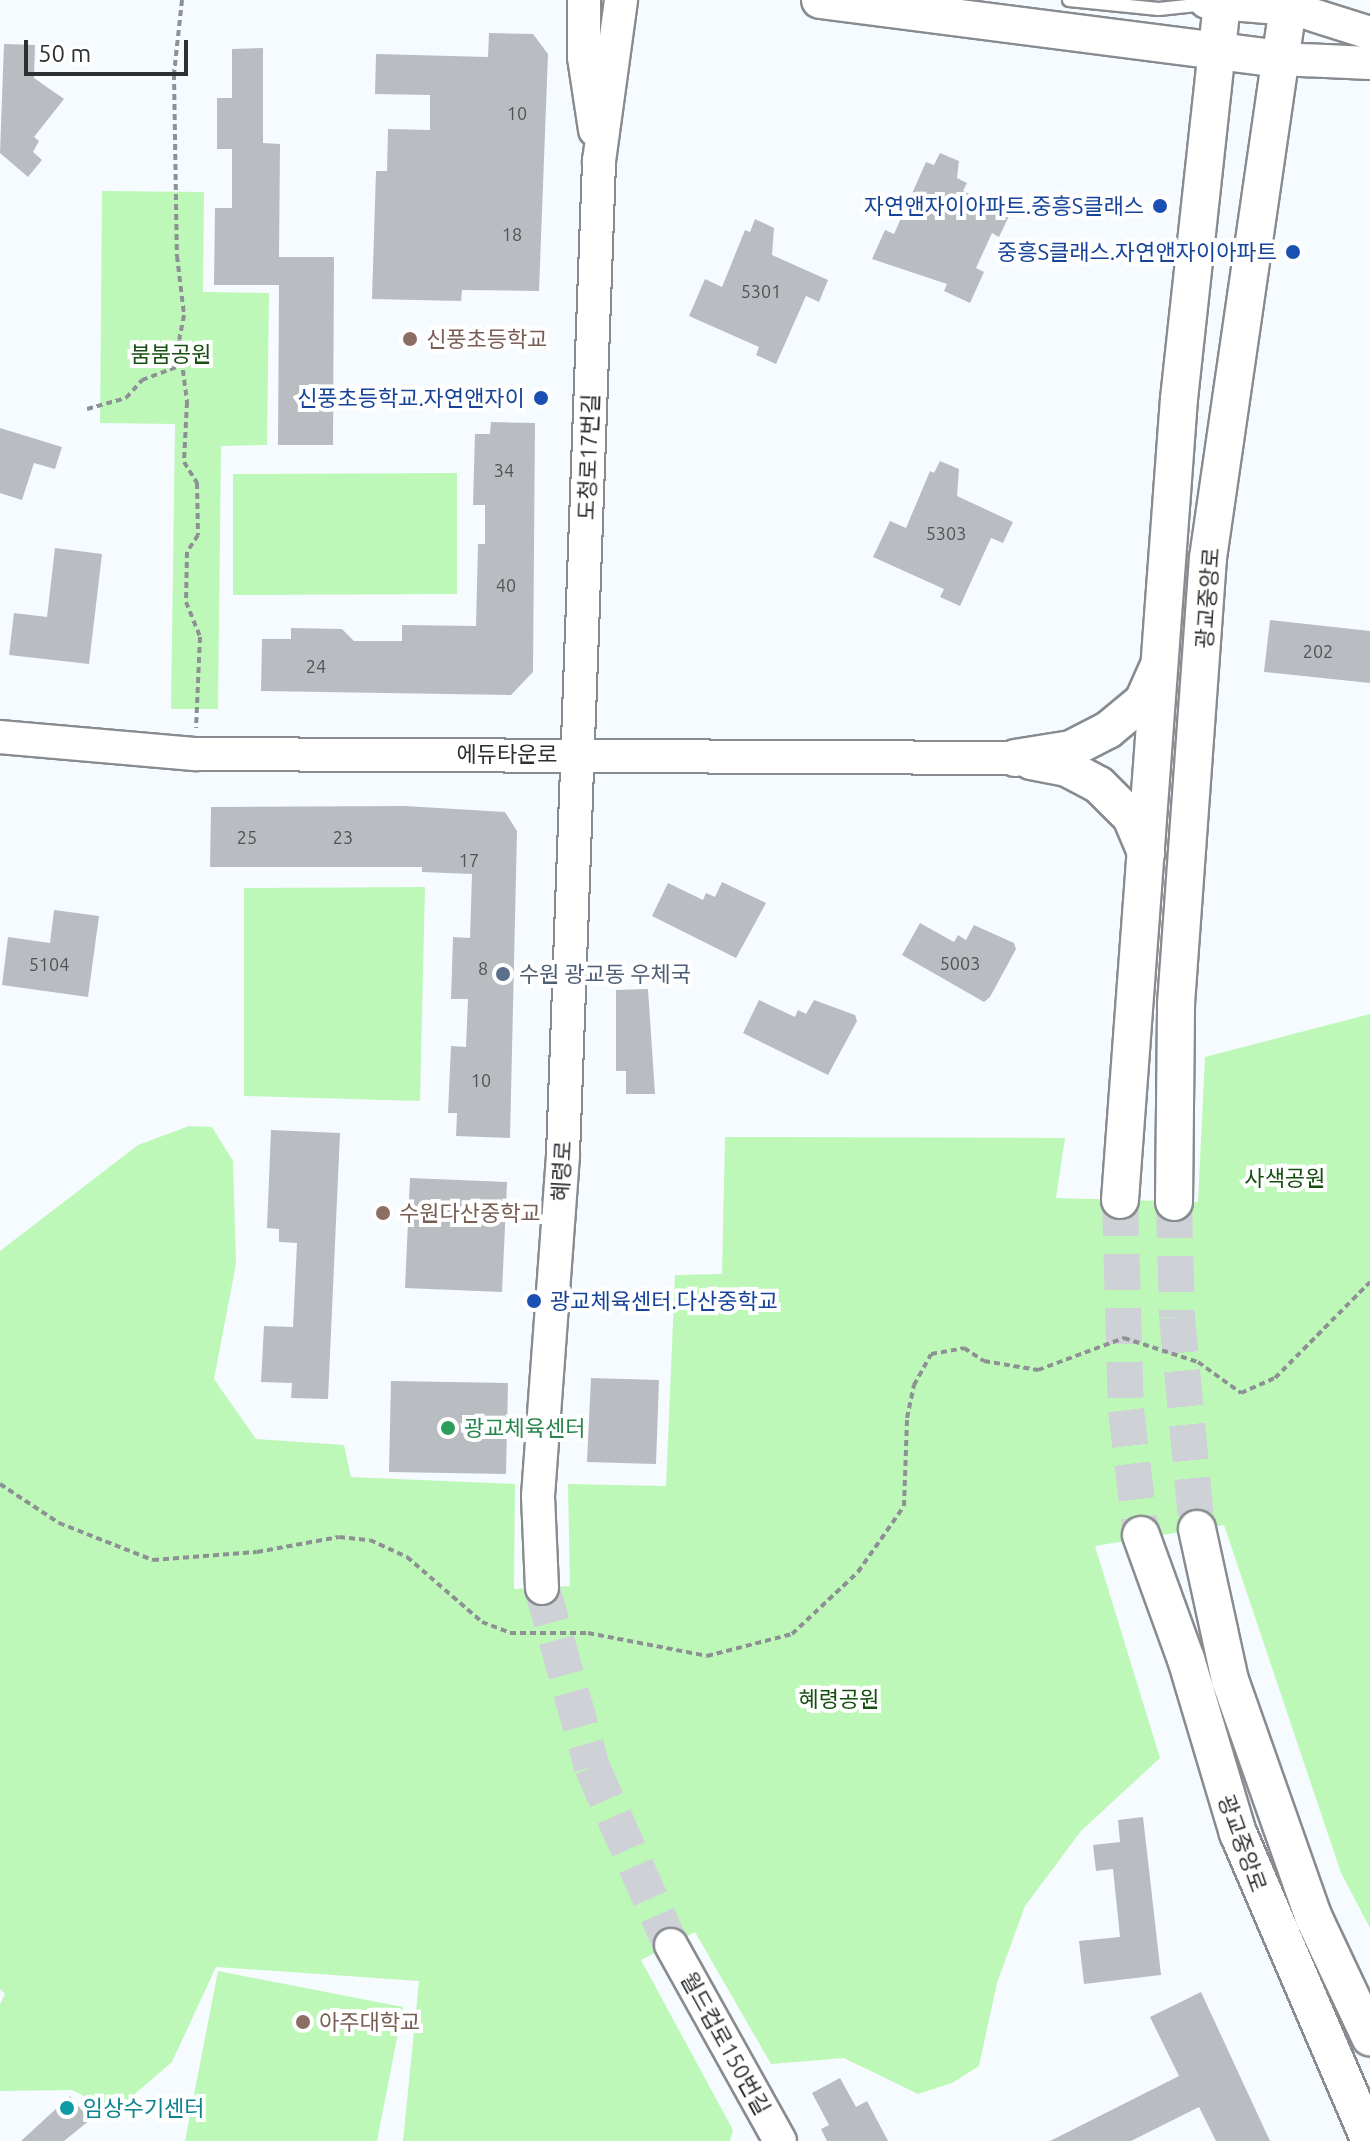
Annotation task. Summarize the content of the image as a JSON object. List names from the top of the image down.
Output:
{
  "streets": {
    "main road": ["광교중앙로"],
    "street": [
      "도청로17번길",
      "에듀타운로",
      "혜령로",
      "월드컵로150번길"
    ]
  },
  "crossings": [
    ["도청로17번길", "에듀타운로"],
    ["도청로17번길", "혜령로"],
    ["에듀타운로", "혜령로"]
  ],
  "parks": ["붐붐공원", "사색공원", "혜령공원"],
  "places": [
    "자연앤자이아파트.중흥S클래스",
    "중흥S클래스.자연앤자이아파트",
    "신풍초등학교",
    "신풍초등학교.자연앤자이",
    "수원 광교동 우체국",
    "수원다산중학교",
    "광교체육센터.다산중학교",
    "광교체육센터",
    "아주대학교",
    "임상수기센터"
  ],
  "house_numbers": [
    "10",
    "18",
    "5301",
    "34",
    "5303",
    "40",
    "202",
    "24",
    "25",
    "23",
    "17",
    "5003",
    "5104",
    "8",
    "10"
  ],
  "scale_bar": "50 m"
}
